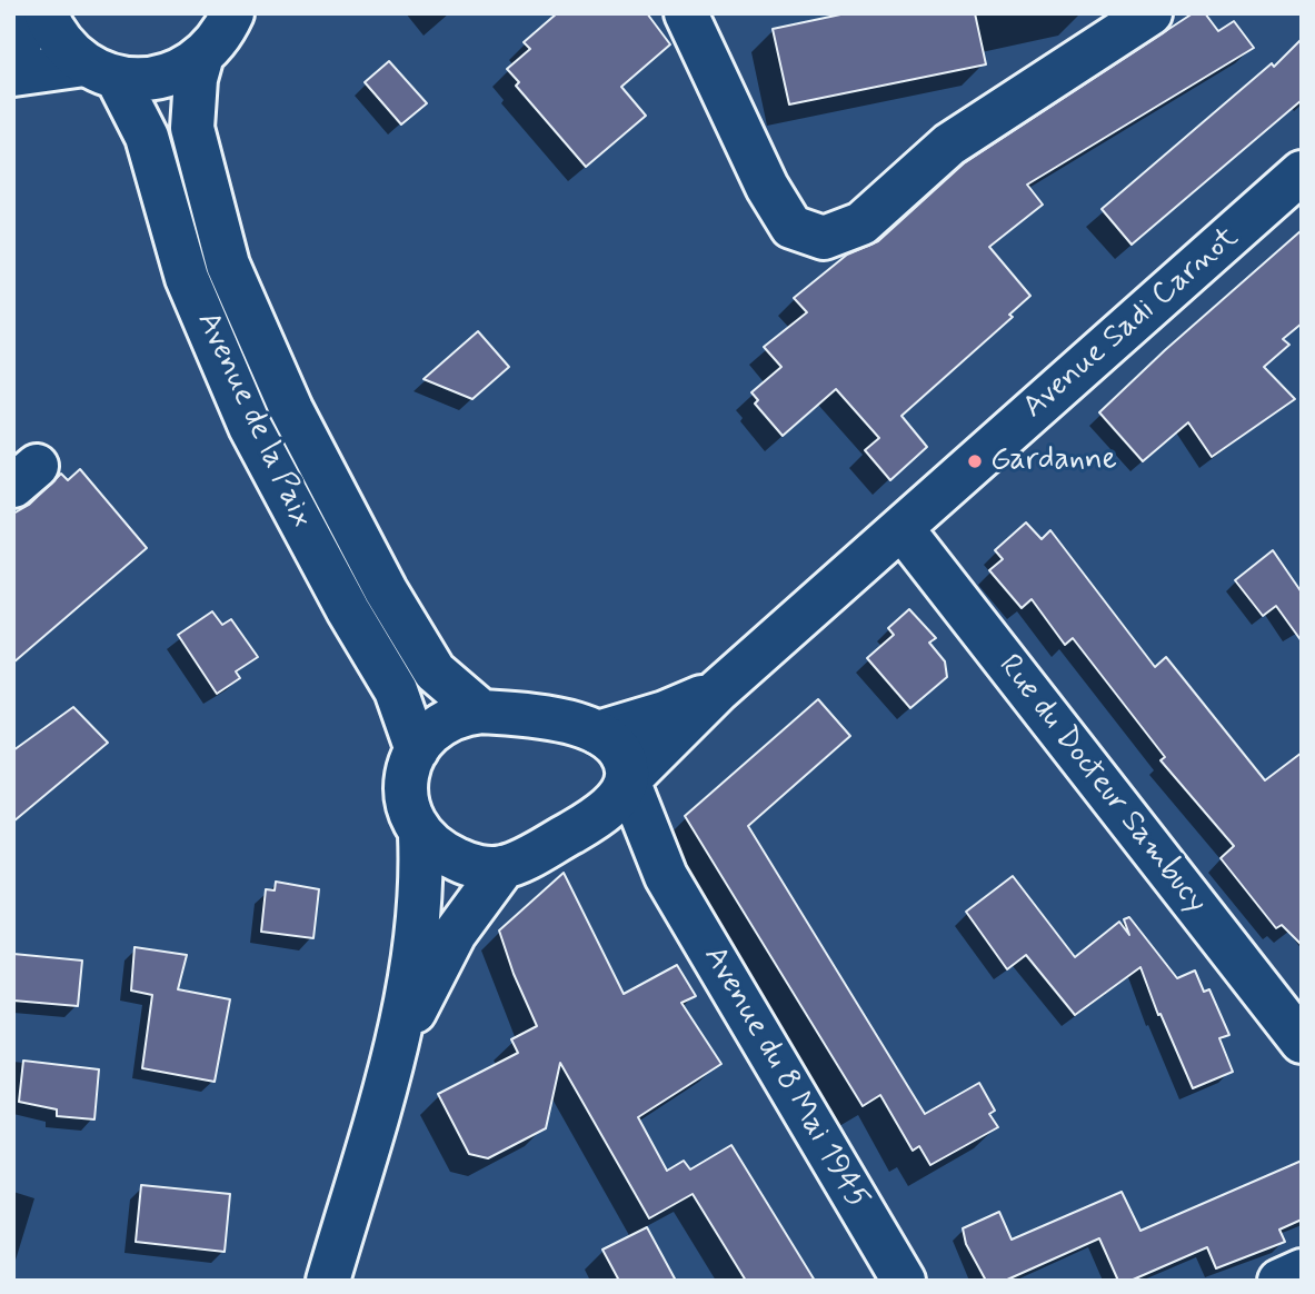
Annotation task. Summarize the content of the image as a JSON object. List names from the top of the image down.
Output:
{
  "streets": {
    "main road": [
      "Avenue Sadi Carnot",
      "Avenue de la Paix",
      "Rue du Docteur Sambucy",
      "Avenue du 8 Mai 1945"
    ]
  },
  "crossings": [
    ["Avenue Sadi Carnot", "Avenue de la Paix"],
    ["Avenue Sadi Carnot", "Rue du Docteur Sambucy"],
    ["Avenue Sadi Carnot", "Avenue du 8 Mai 1945"],
    ["Avenue de la Paix", "Avenue du 8 Mai 1945"]
  ],
  "places": ["Gardanne"]
}
